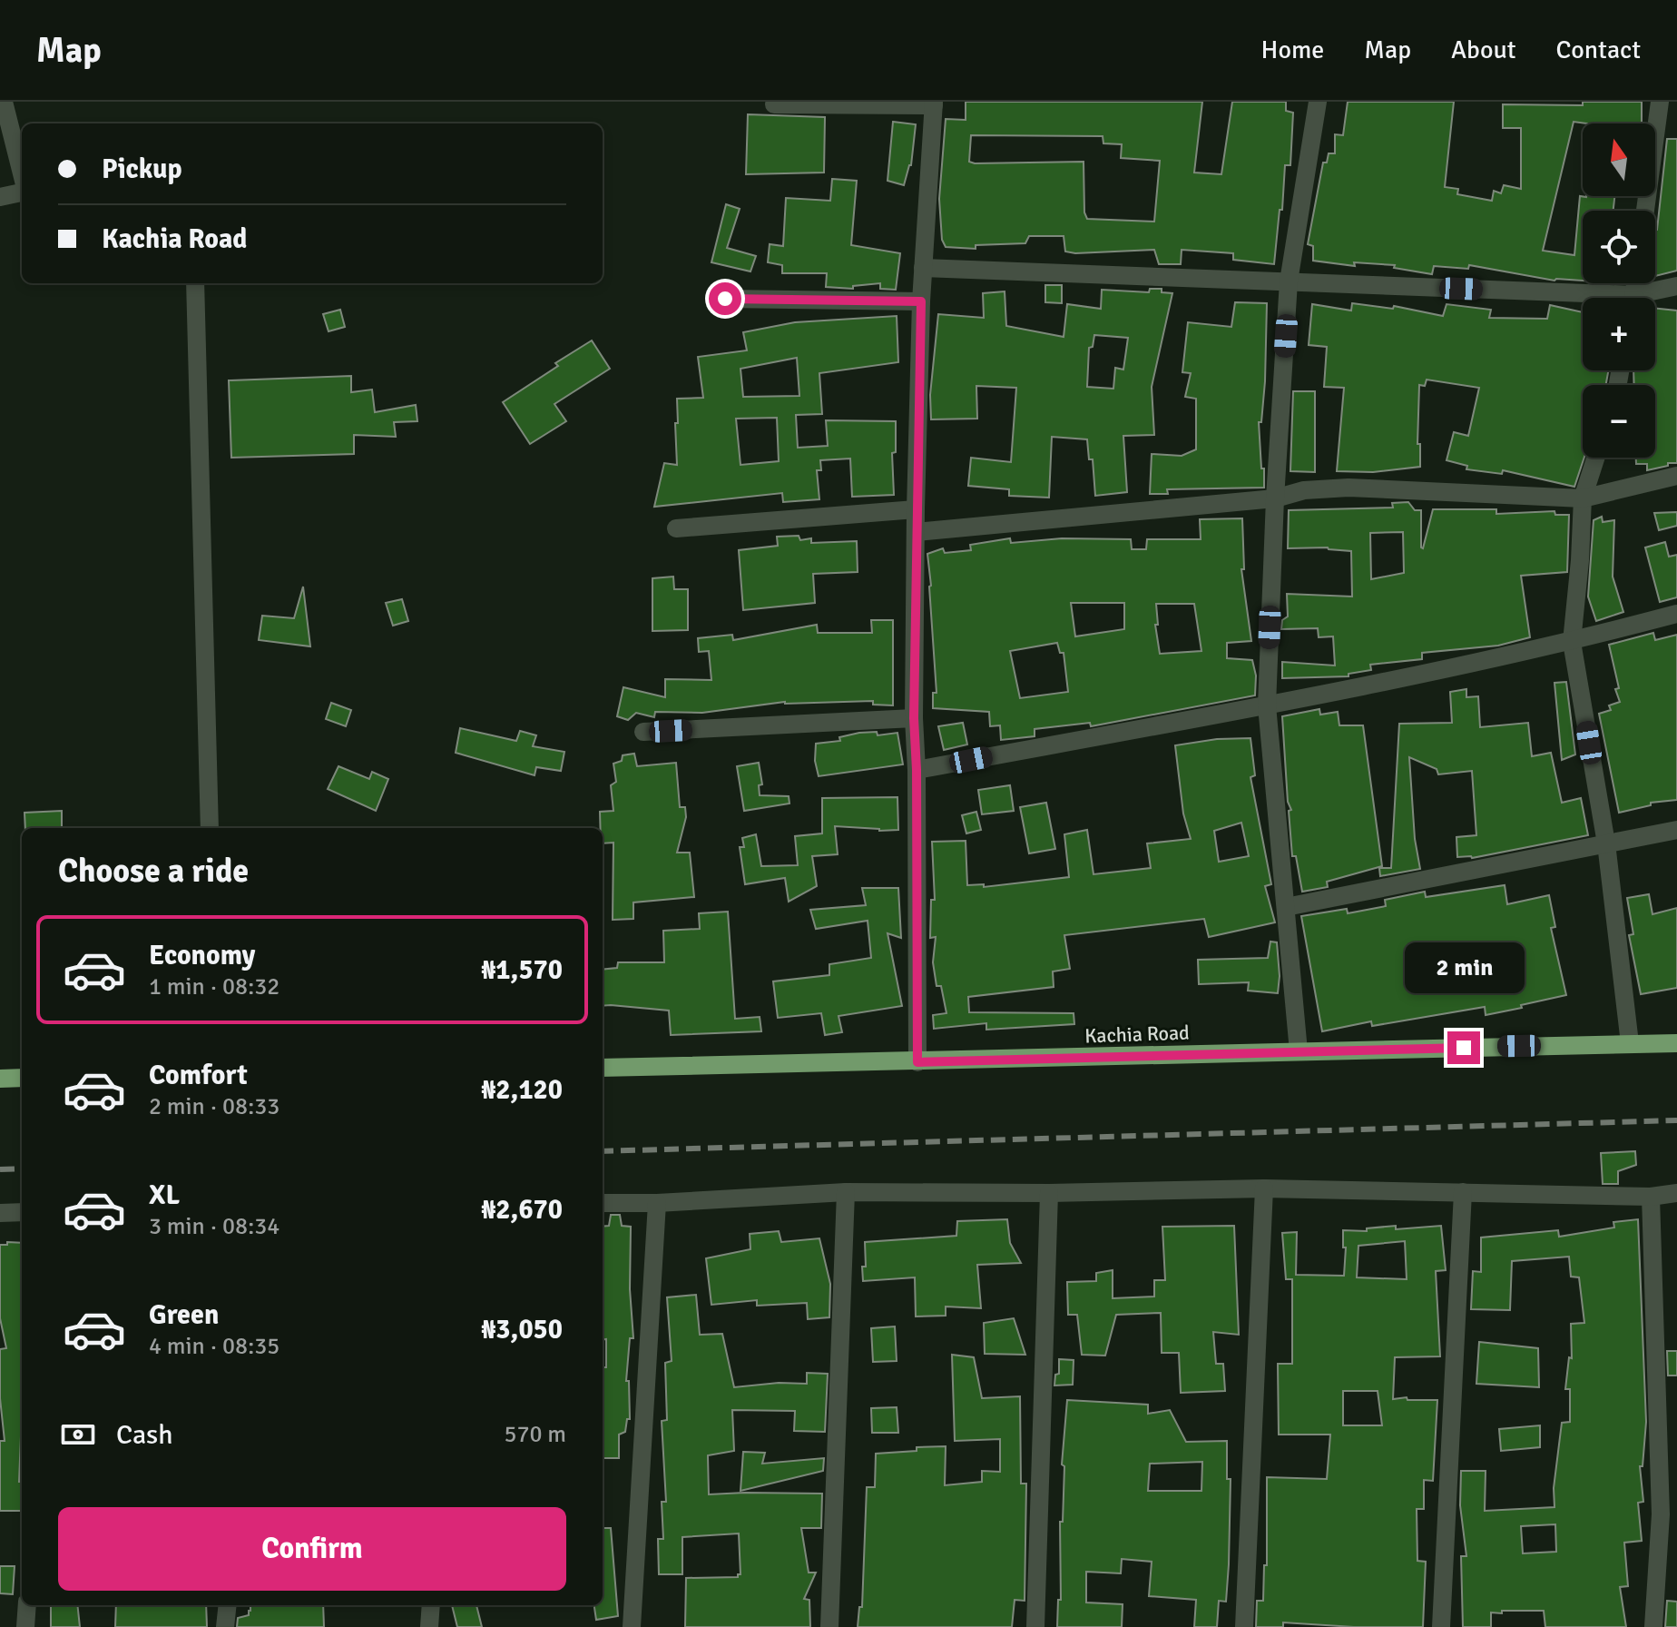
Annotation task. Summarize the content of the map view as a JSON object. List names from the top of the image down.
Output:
{
  "streets": {
    "main road": ["Kachia Road"]
  },
  "north": "top",
  "page": {
    "header": "Map",
    "nav": [
      "Home",
      "Map",
      "About",
      "Contact"
    ],
    "map_buttons": ["+", "−"],
    "banner": ["Pickup", "Kachia Road"],
    "heading": "Choose a ride",
    "list": [
      {
        "name": "Economy",
        "note": "1 min · 08:32",
        "value": "₦1,570"
      },
      {
        "name": "Comfort",
        "note": "2 min · 08:33",
        "value": "₦2,120"
      },
      {
        "name": "XL",
        "note": "3 min · 08:34",
        "value": "₦2,670"
      },
      {
        "name": "Green",
        "note": "4 min · 08:35",
        "value": "₦3,050"
      }
    ],
    "bubble": "2 min",
    "pay": ["Cash", "570 m"],
    "buttons": "Confirm"
  }
}
